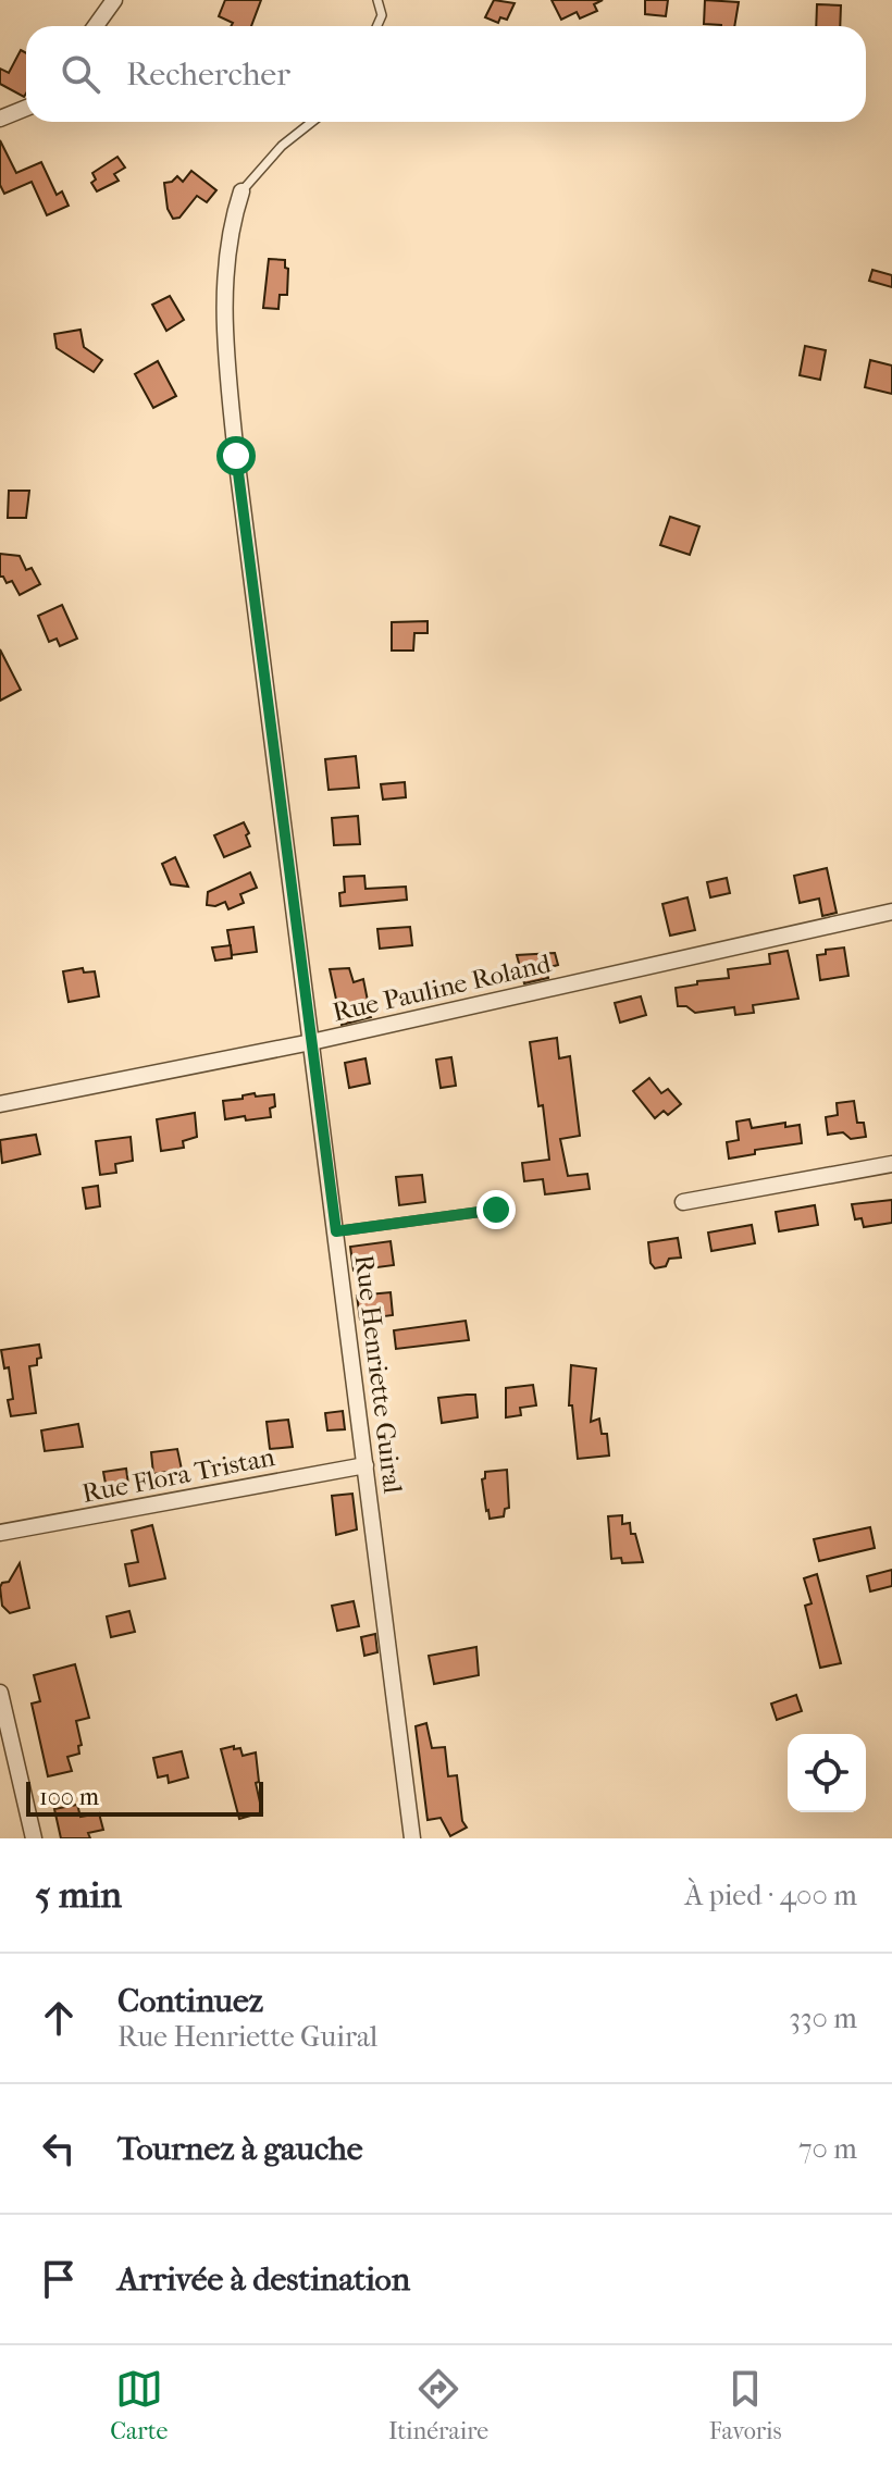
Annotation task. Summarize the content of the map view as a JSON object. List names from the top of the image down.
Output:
{
  "streets": {
    "street": ["Rue Pauline Roland", "Rue Henriette Guiral", "Rue Flora Tristan"]
  },
  "crossings": [
    ["Rue Pauline Roland", "Rue Henriette Guiral"],
    ["Rue Henriette Guiral", "Rue Flora Tristan"]
  ],
  "scale_bar": "100 m",
  "page": {
    "search": "Rechercher",
    "scale": "100 m",
    "heading": ["5 min", "À pied · 400 m"],
    "list": [
      ["Continuez", "Rue Henriette Guiral", "330 m"],
      ["Tournez à gauche", "70 m"],
      "Arrivée à destination"
    ],
    "nav": ["Carte", "Itinéraire", "Favoris"]
  }
}
